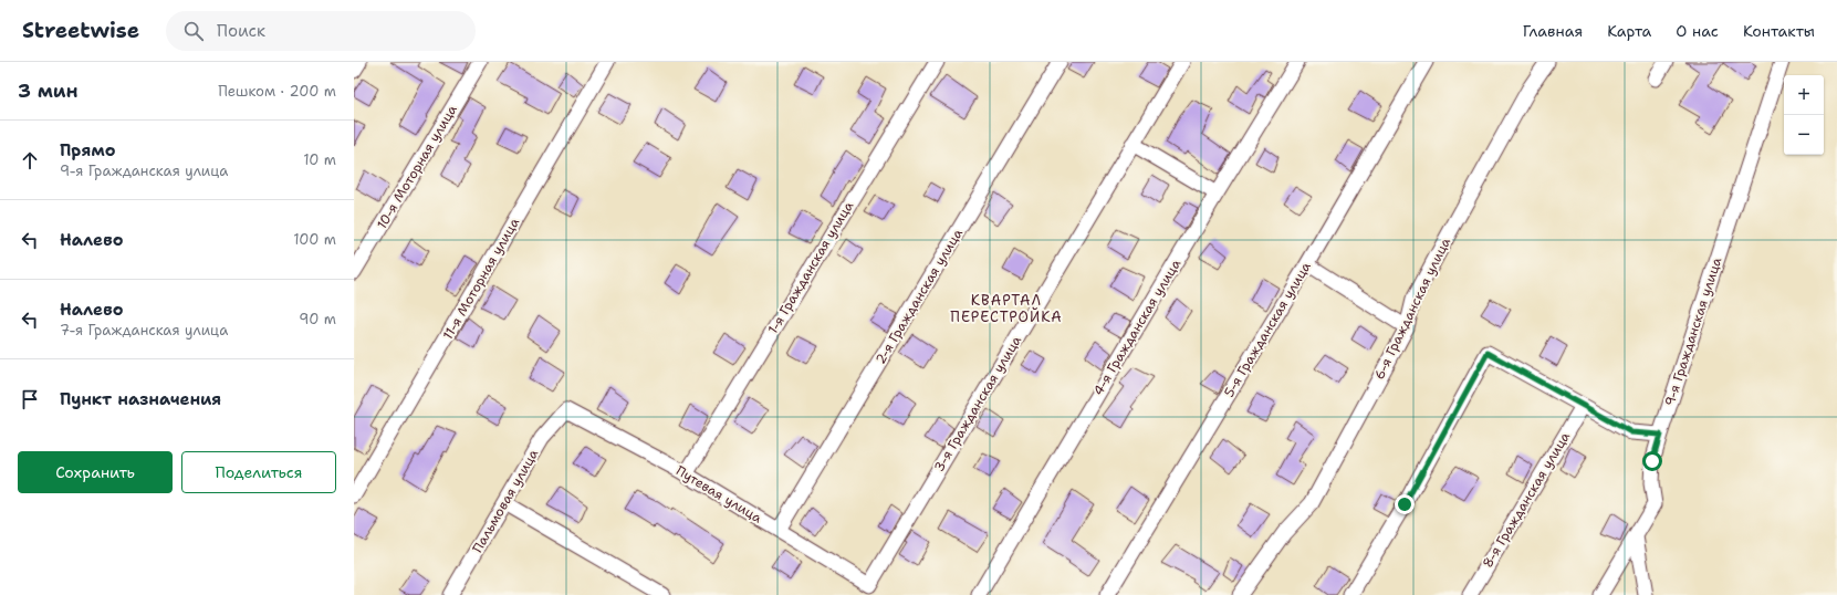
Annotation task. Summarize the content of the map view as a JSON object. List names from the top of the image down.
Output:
{
  "streets": {
    "street": [
      "10-я Моторная улица",
      "1-я Гражданская улица",
      "11-я Моторная улица",
      "2-я Гражданская улица",
      "6-я Гражданская улица",
      "4-я Гражданская улица",
      "5-я Гражданская улица",
      "9-я Гражданская улица",
      "3-я Гражданская улица",
      "Путевая улица",
      "8-я Гражданская улица",
      "Пальмовая улица"
    ]
  },
  "crossings": [
    ["1-я Гражданская улица", "Путевая улица"],
    ["2-я Гражданская улица", "Путевая улица"],
    ["3-я Гражданская улица", "Путевая улица"],
    ["Путевая улица", "Пальмовая улица"]
  ],
  "districts": ["КВАРТАЛ ПЕРЕСТРОЙКА"],
  "page": {
    "header": "Streetwise",
    "search": "Поиск",
    "nav": [
      "Главная",
      "Карта",
      "О нас",
      "Контакты"
    ],
    "heading": ["3 мин", "Пешком · 200 m"],
    "map_buttons": ["+", "−"],
    "list": [
      ["Прямо", "9-я Гражданская улица", "10 m"],
      ["Налево", "100 m"],
      ["Налево", "7-я Гражданская улица", "90 m"],
      "Пункт назначения"
    ],
    "buttons": ["Сохранить", "Поделиться"]
  }
}
